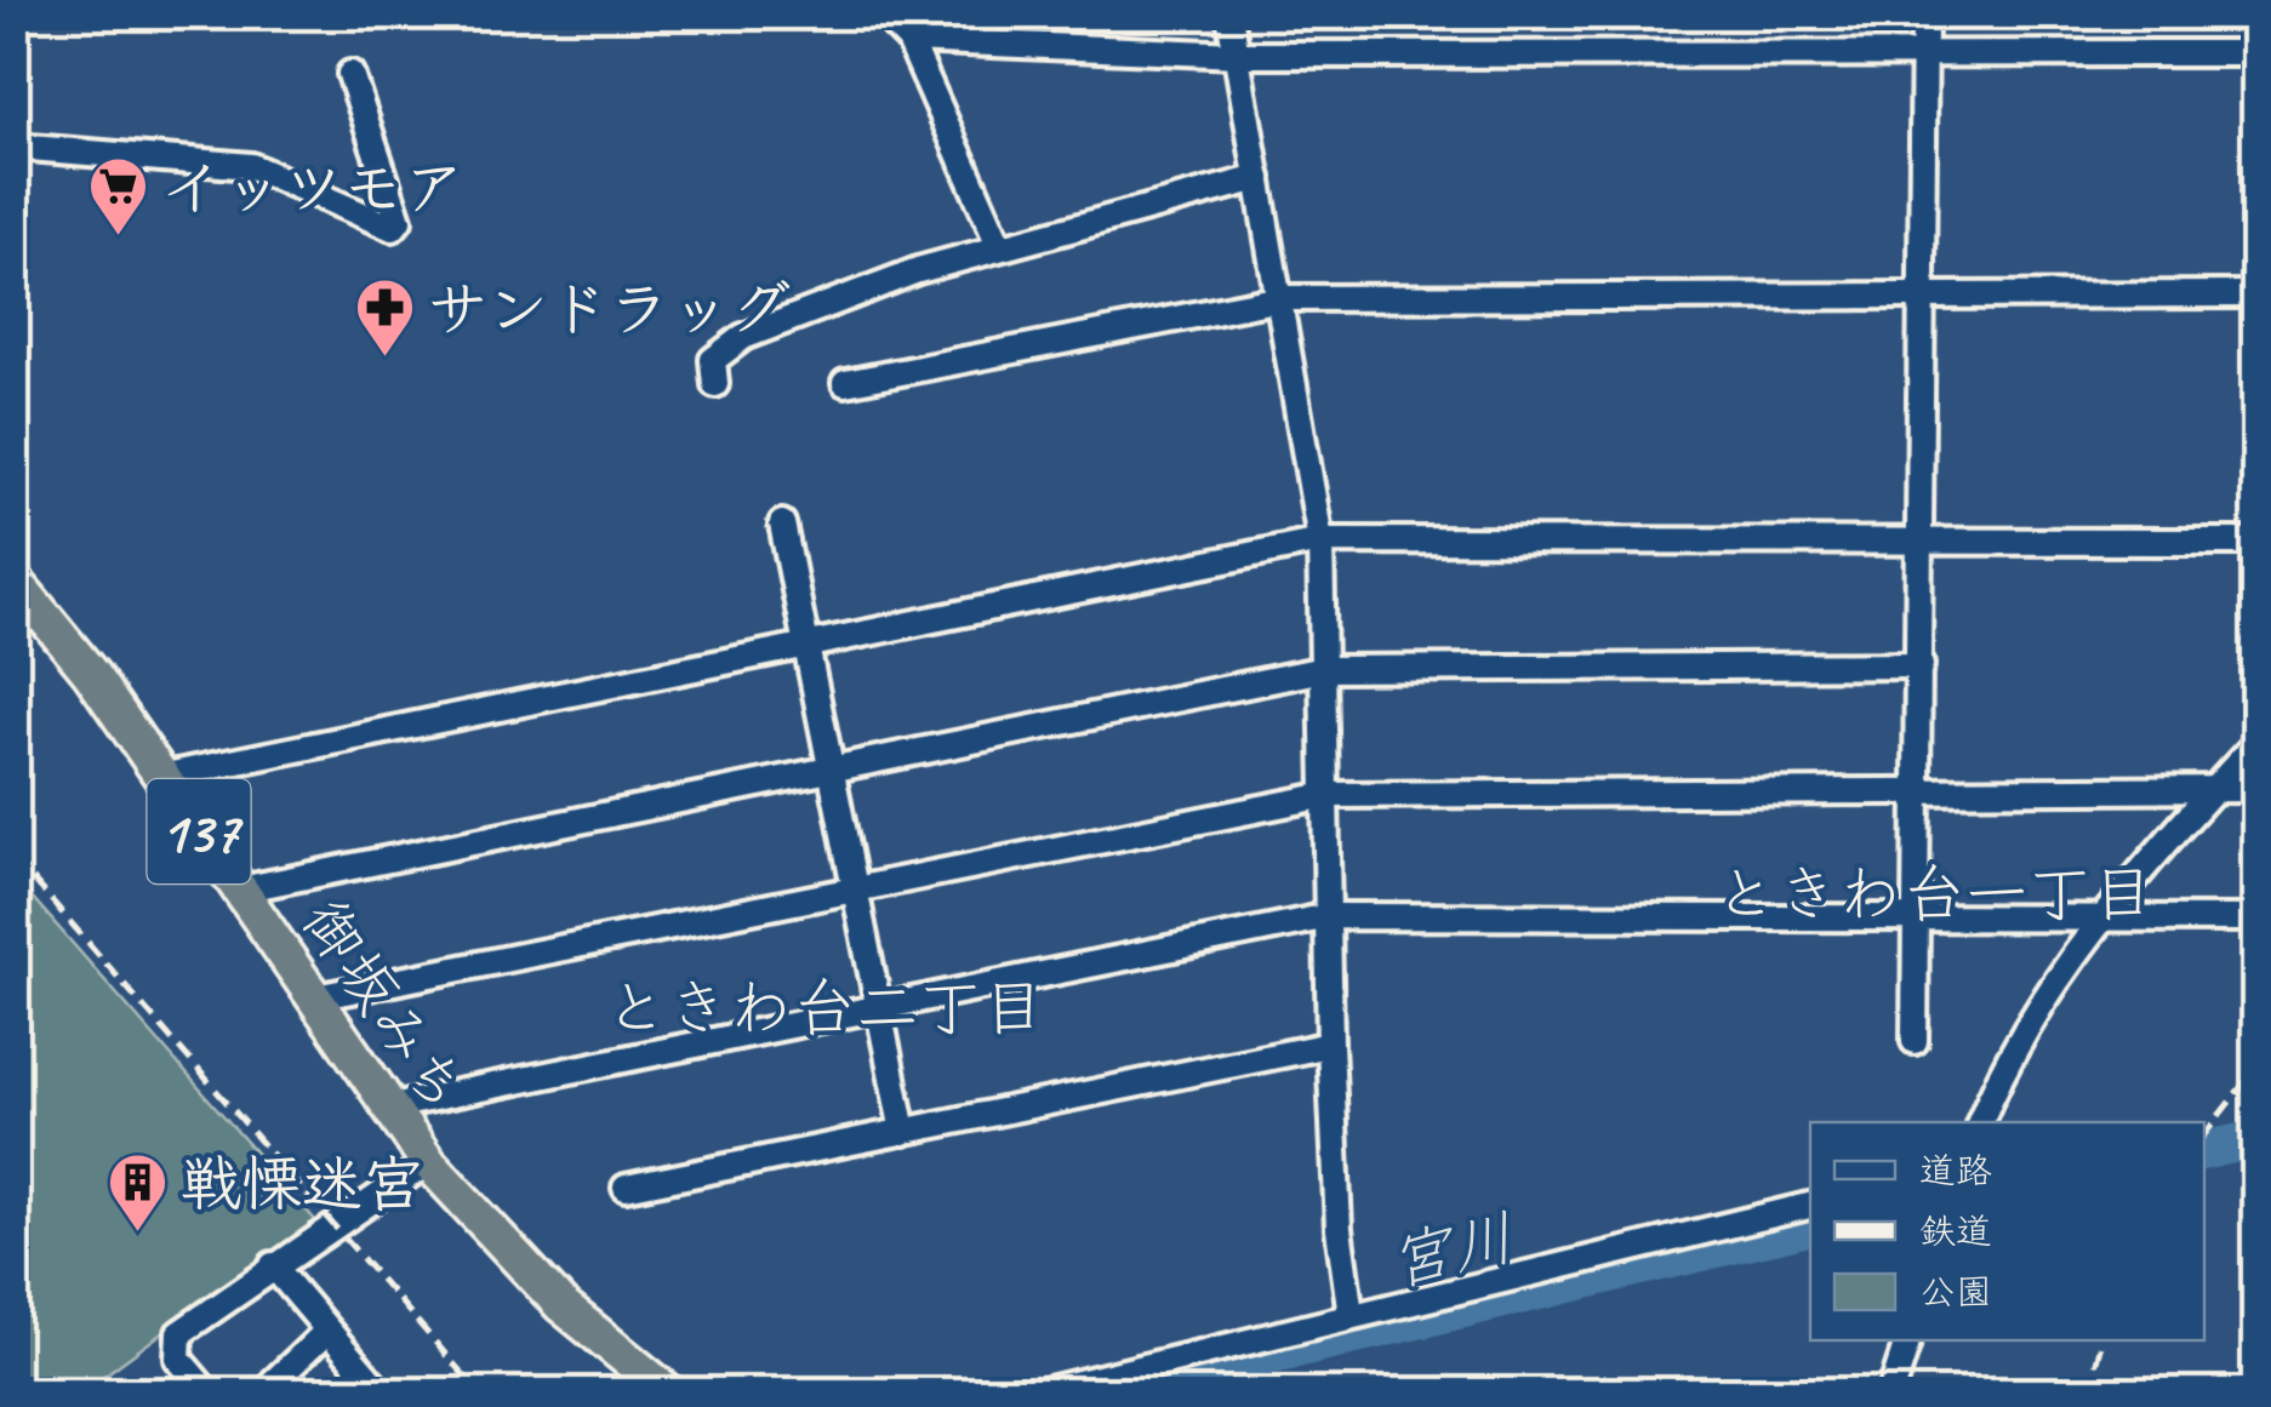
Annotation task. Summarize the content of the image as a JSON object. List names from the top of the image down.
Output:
{
  "streets": {
    "highway": ["137", "御坂みち"]
  },
  "districts": ["ときわ台一丁目", "ときわ台二丁目"],
  "water": ["宮川"],
  "places": {
    "supermarket": ["イッツモア"],
    "pharmacy": ["サンドラッグ"],
    "building": ["戦慄迷宮"]
  },
  "legend": ["道路", "鉄道", "公園"]
}
